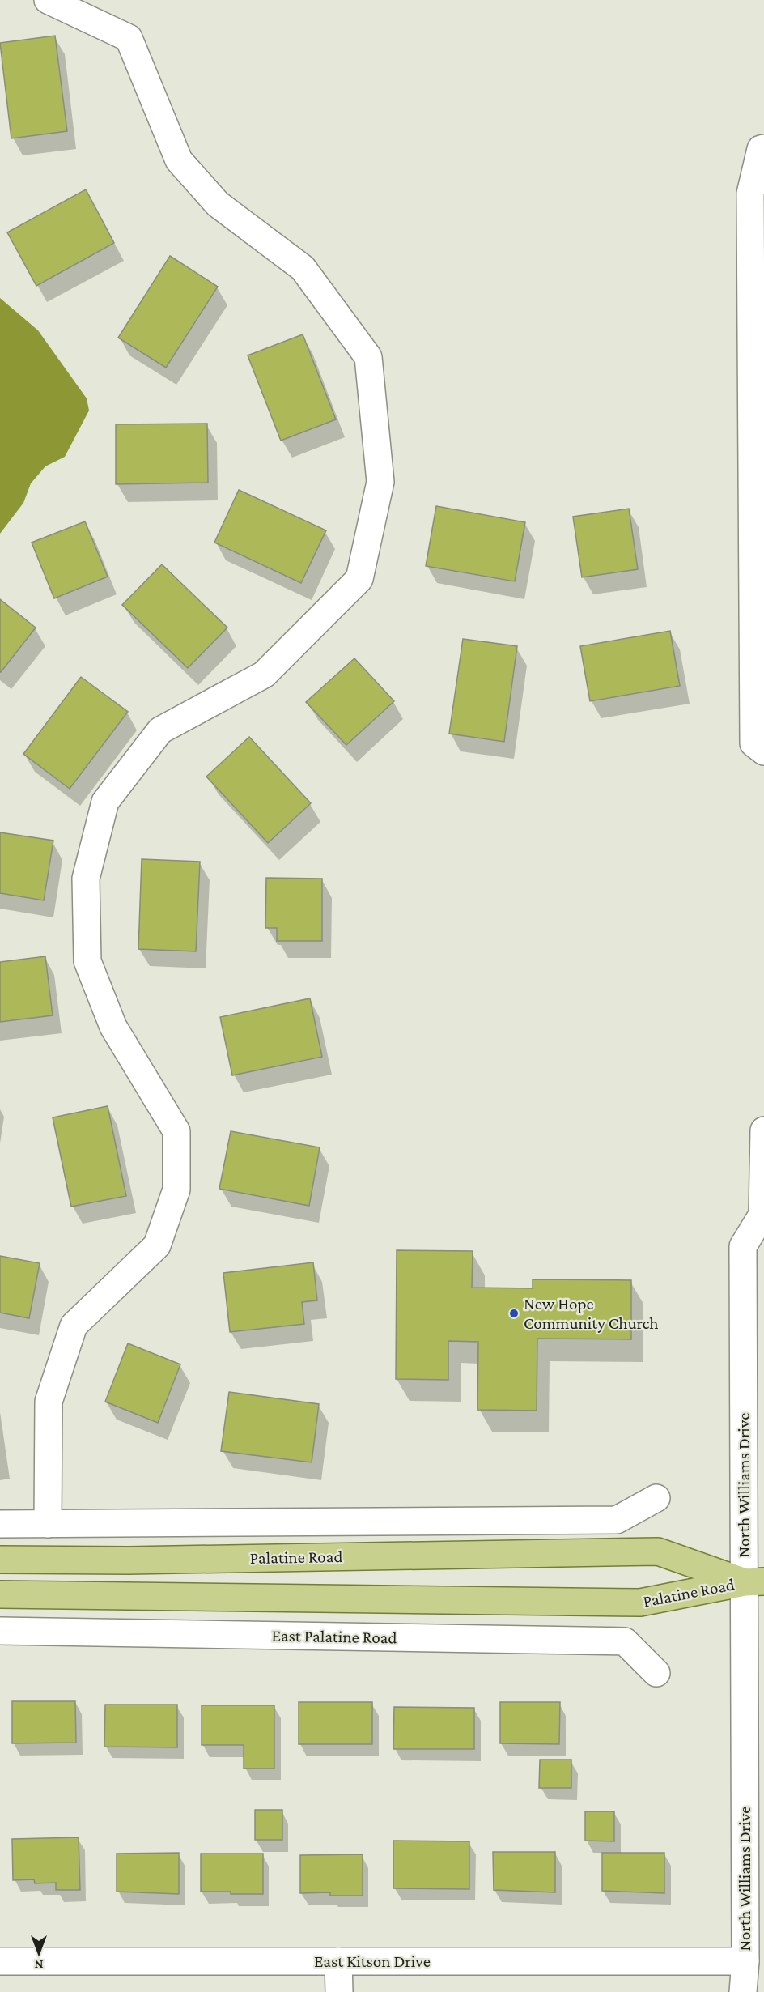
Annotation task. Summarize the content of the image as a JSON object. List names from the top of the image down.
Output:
{
  "streets": {
    "main road": ["Palatine Road"],
    "street": ["North Williams Drive", "East Palatine Road", "East Kitson Drive"]
  },
  "crossings": [
    ["North Williams Drive", "Palatine Road"],
    ["North Williams Drive", "East Kitson Drive"]
  ],
  "places": ["New Hope Community Church"],
  "north": "bottom"
}
